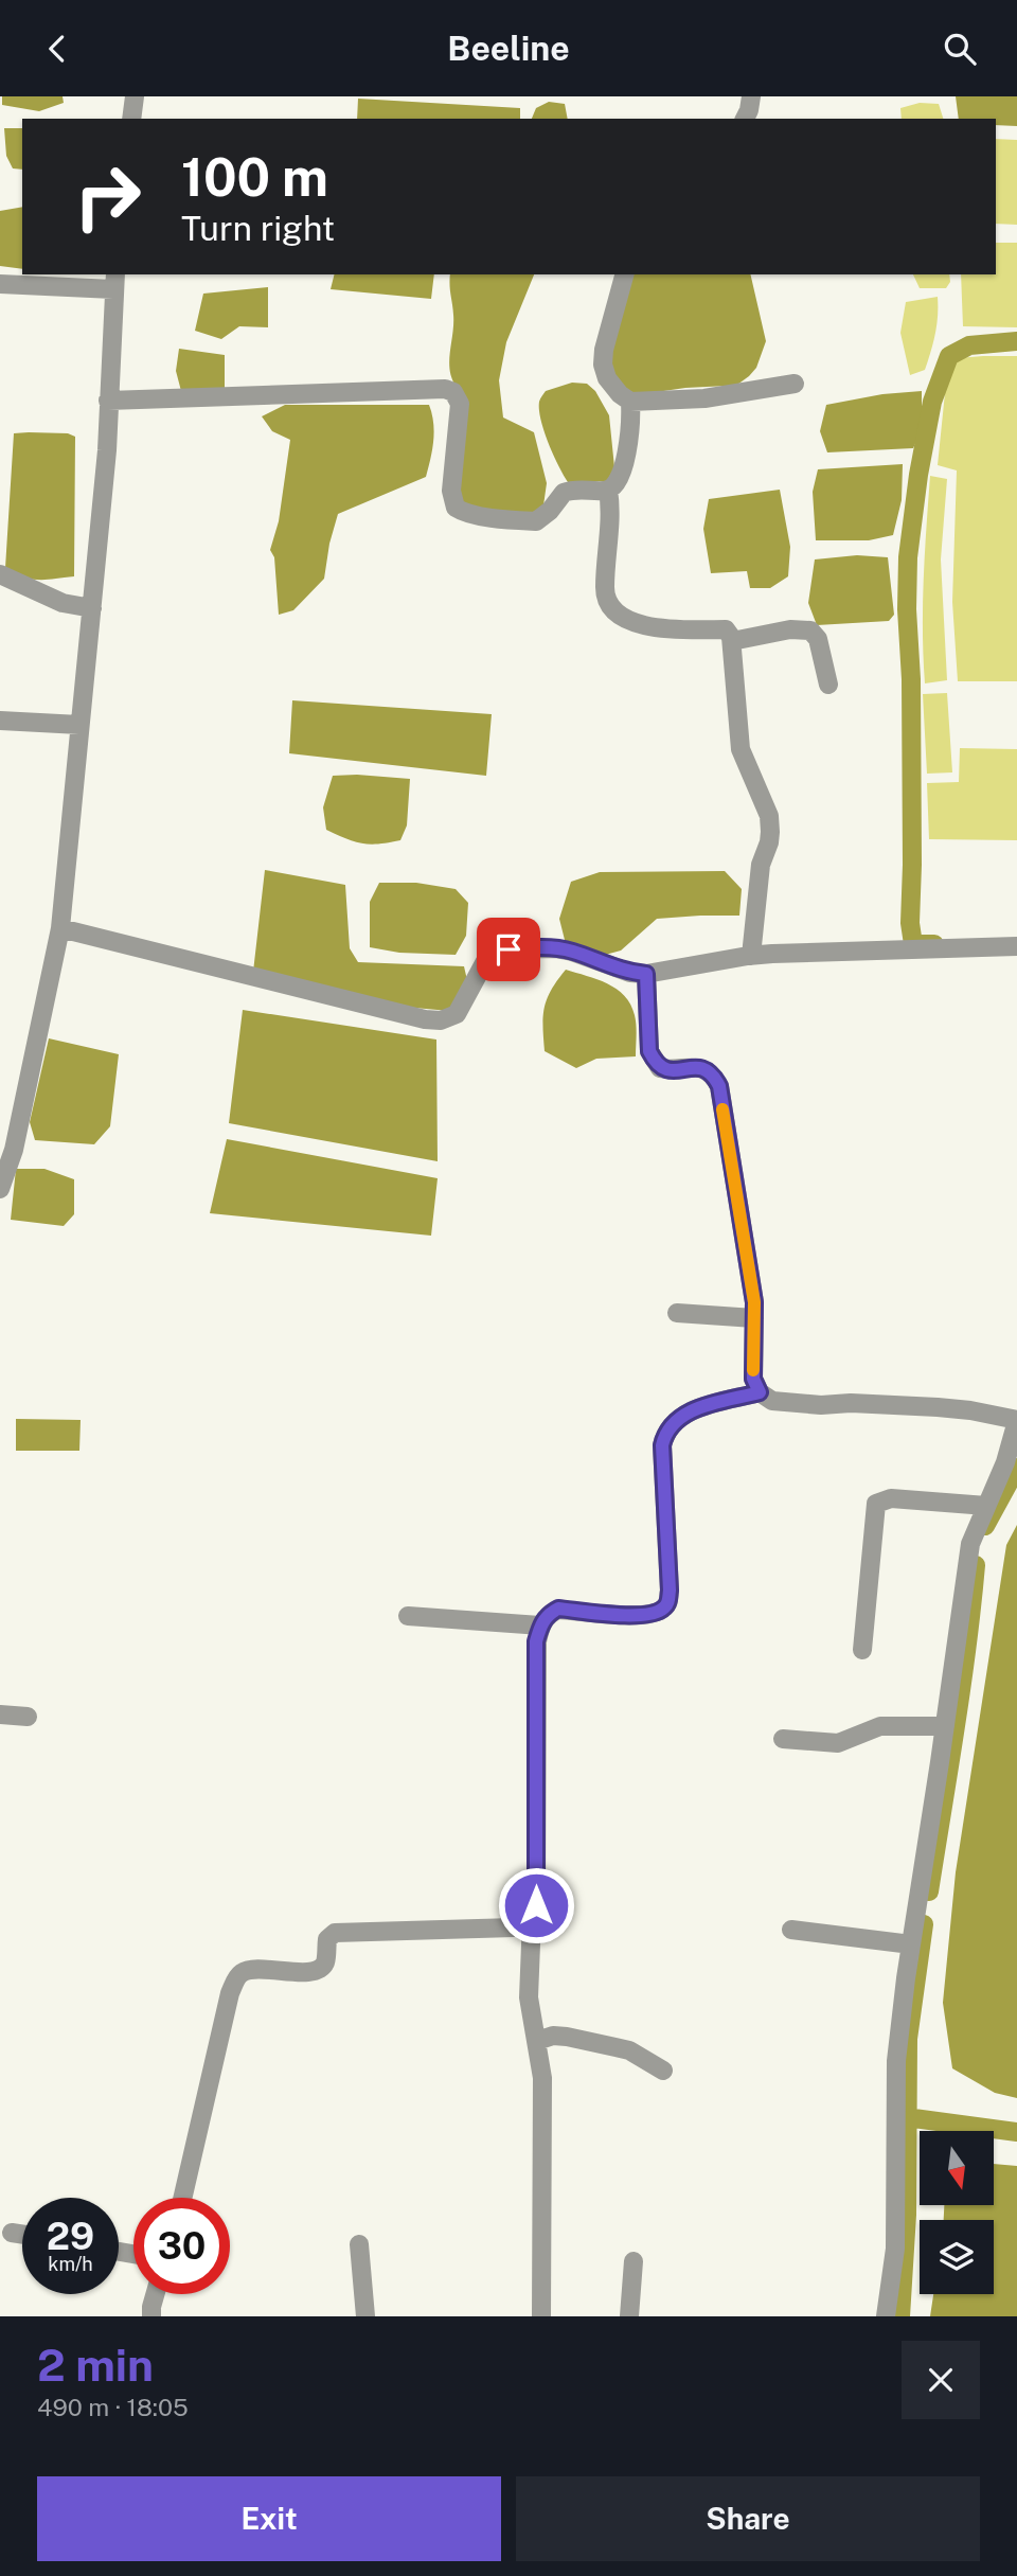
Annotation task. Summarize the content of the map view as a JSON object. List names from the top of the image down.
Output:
{
  "north": "bottom",
  "page": {
    "header": "Beeline",
    "turn": ["100 m", "Turn right"],
    "speed": "29 km/h",
    "limit": "30",
    "heading": ["2 min", "490 m · 18:05"],
    "buttons": ["Exit", "Share"]
  }
}
